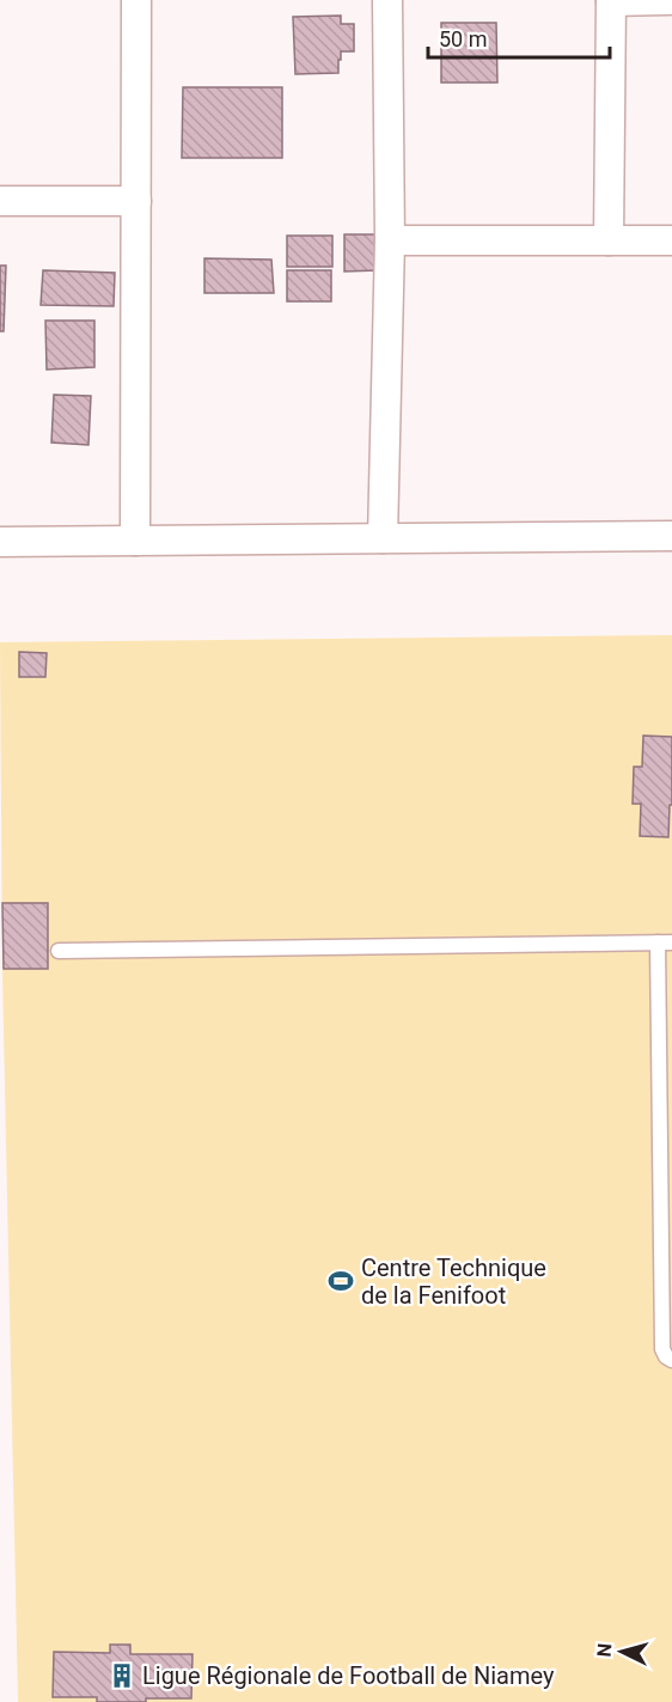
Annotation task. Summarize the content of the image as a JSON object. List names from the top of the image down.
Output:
{
  "places": {
    "sports": ["Centre Technique de la Fenifoot"],
    "building": ["Ligue Régionale de Football de Niamey"]
  },
  "scale_bar": "50 m",
  "north": "left"
}
